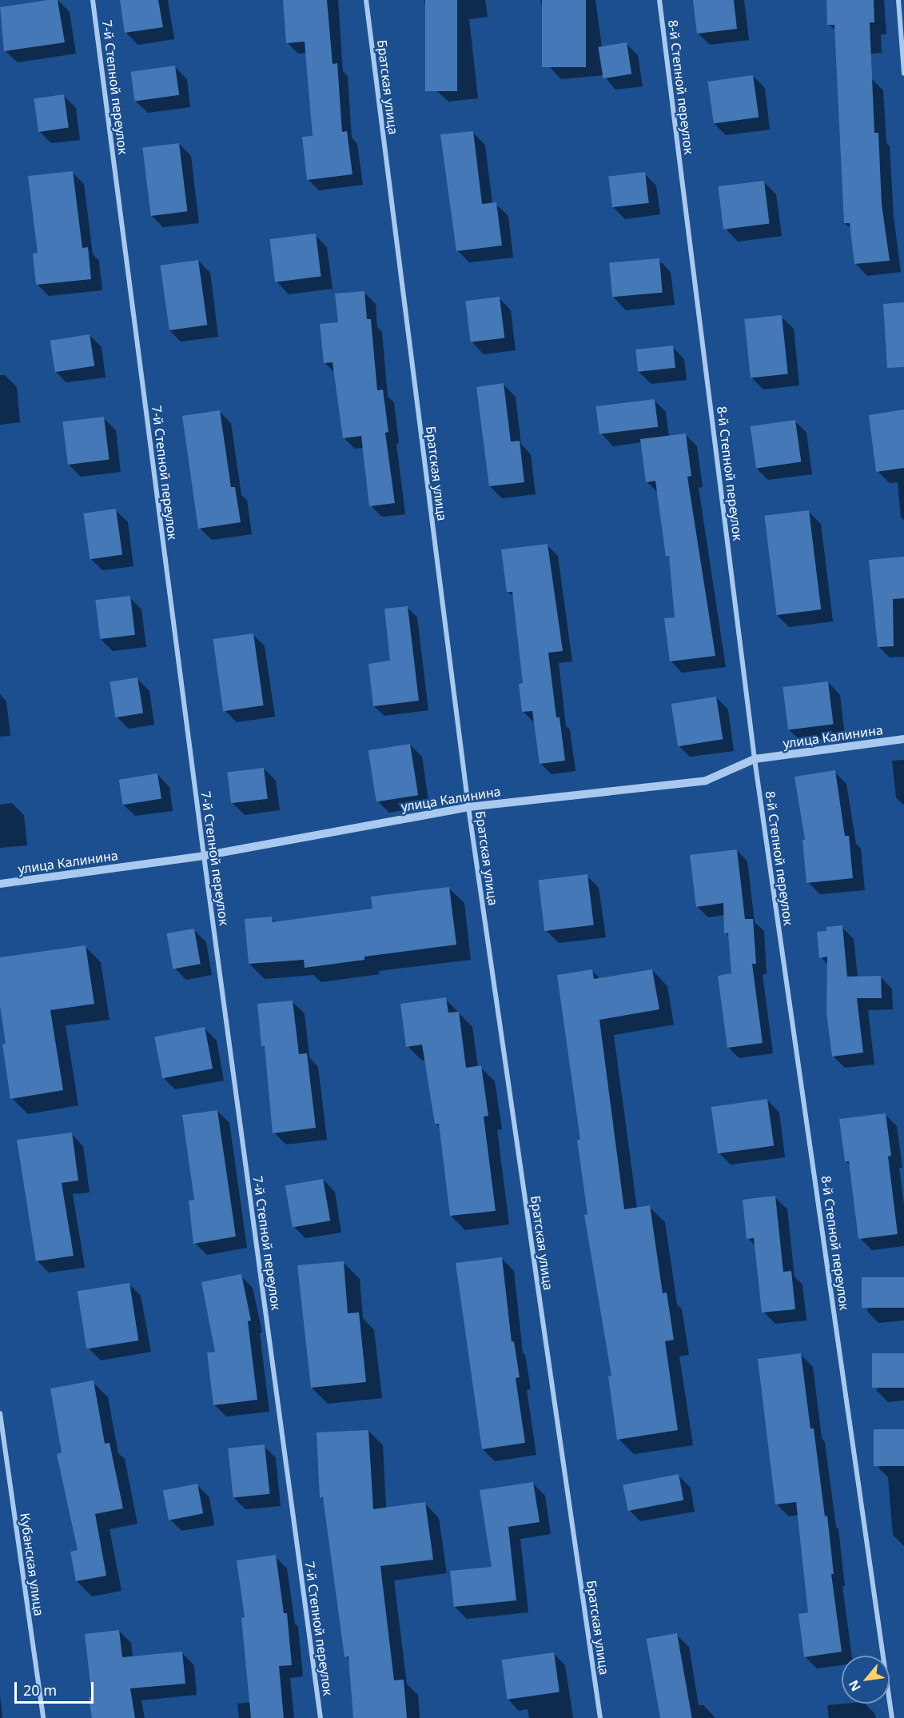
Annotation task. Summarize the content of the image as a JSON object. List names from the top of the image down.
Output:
{
  "streets": {
    "street": [
      "7-й Степной переулок",
      "Братская улица",
      "8-й Степной переулок",
      "улица Калинина",
      "Кубанская улица"
    ]
  },
  "crossings": [
    ["7-й Степной переулок", "улица Калинина"],
    ["Братская улица", "улица Калинина"],
    ["8-й Степной переулок", "улица Калинина"]
  ],
  "scale_bar": "20 m",
  "north": "bottom left"
}
